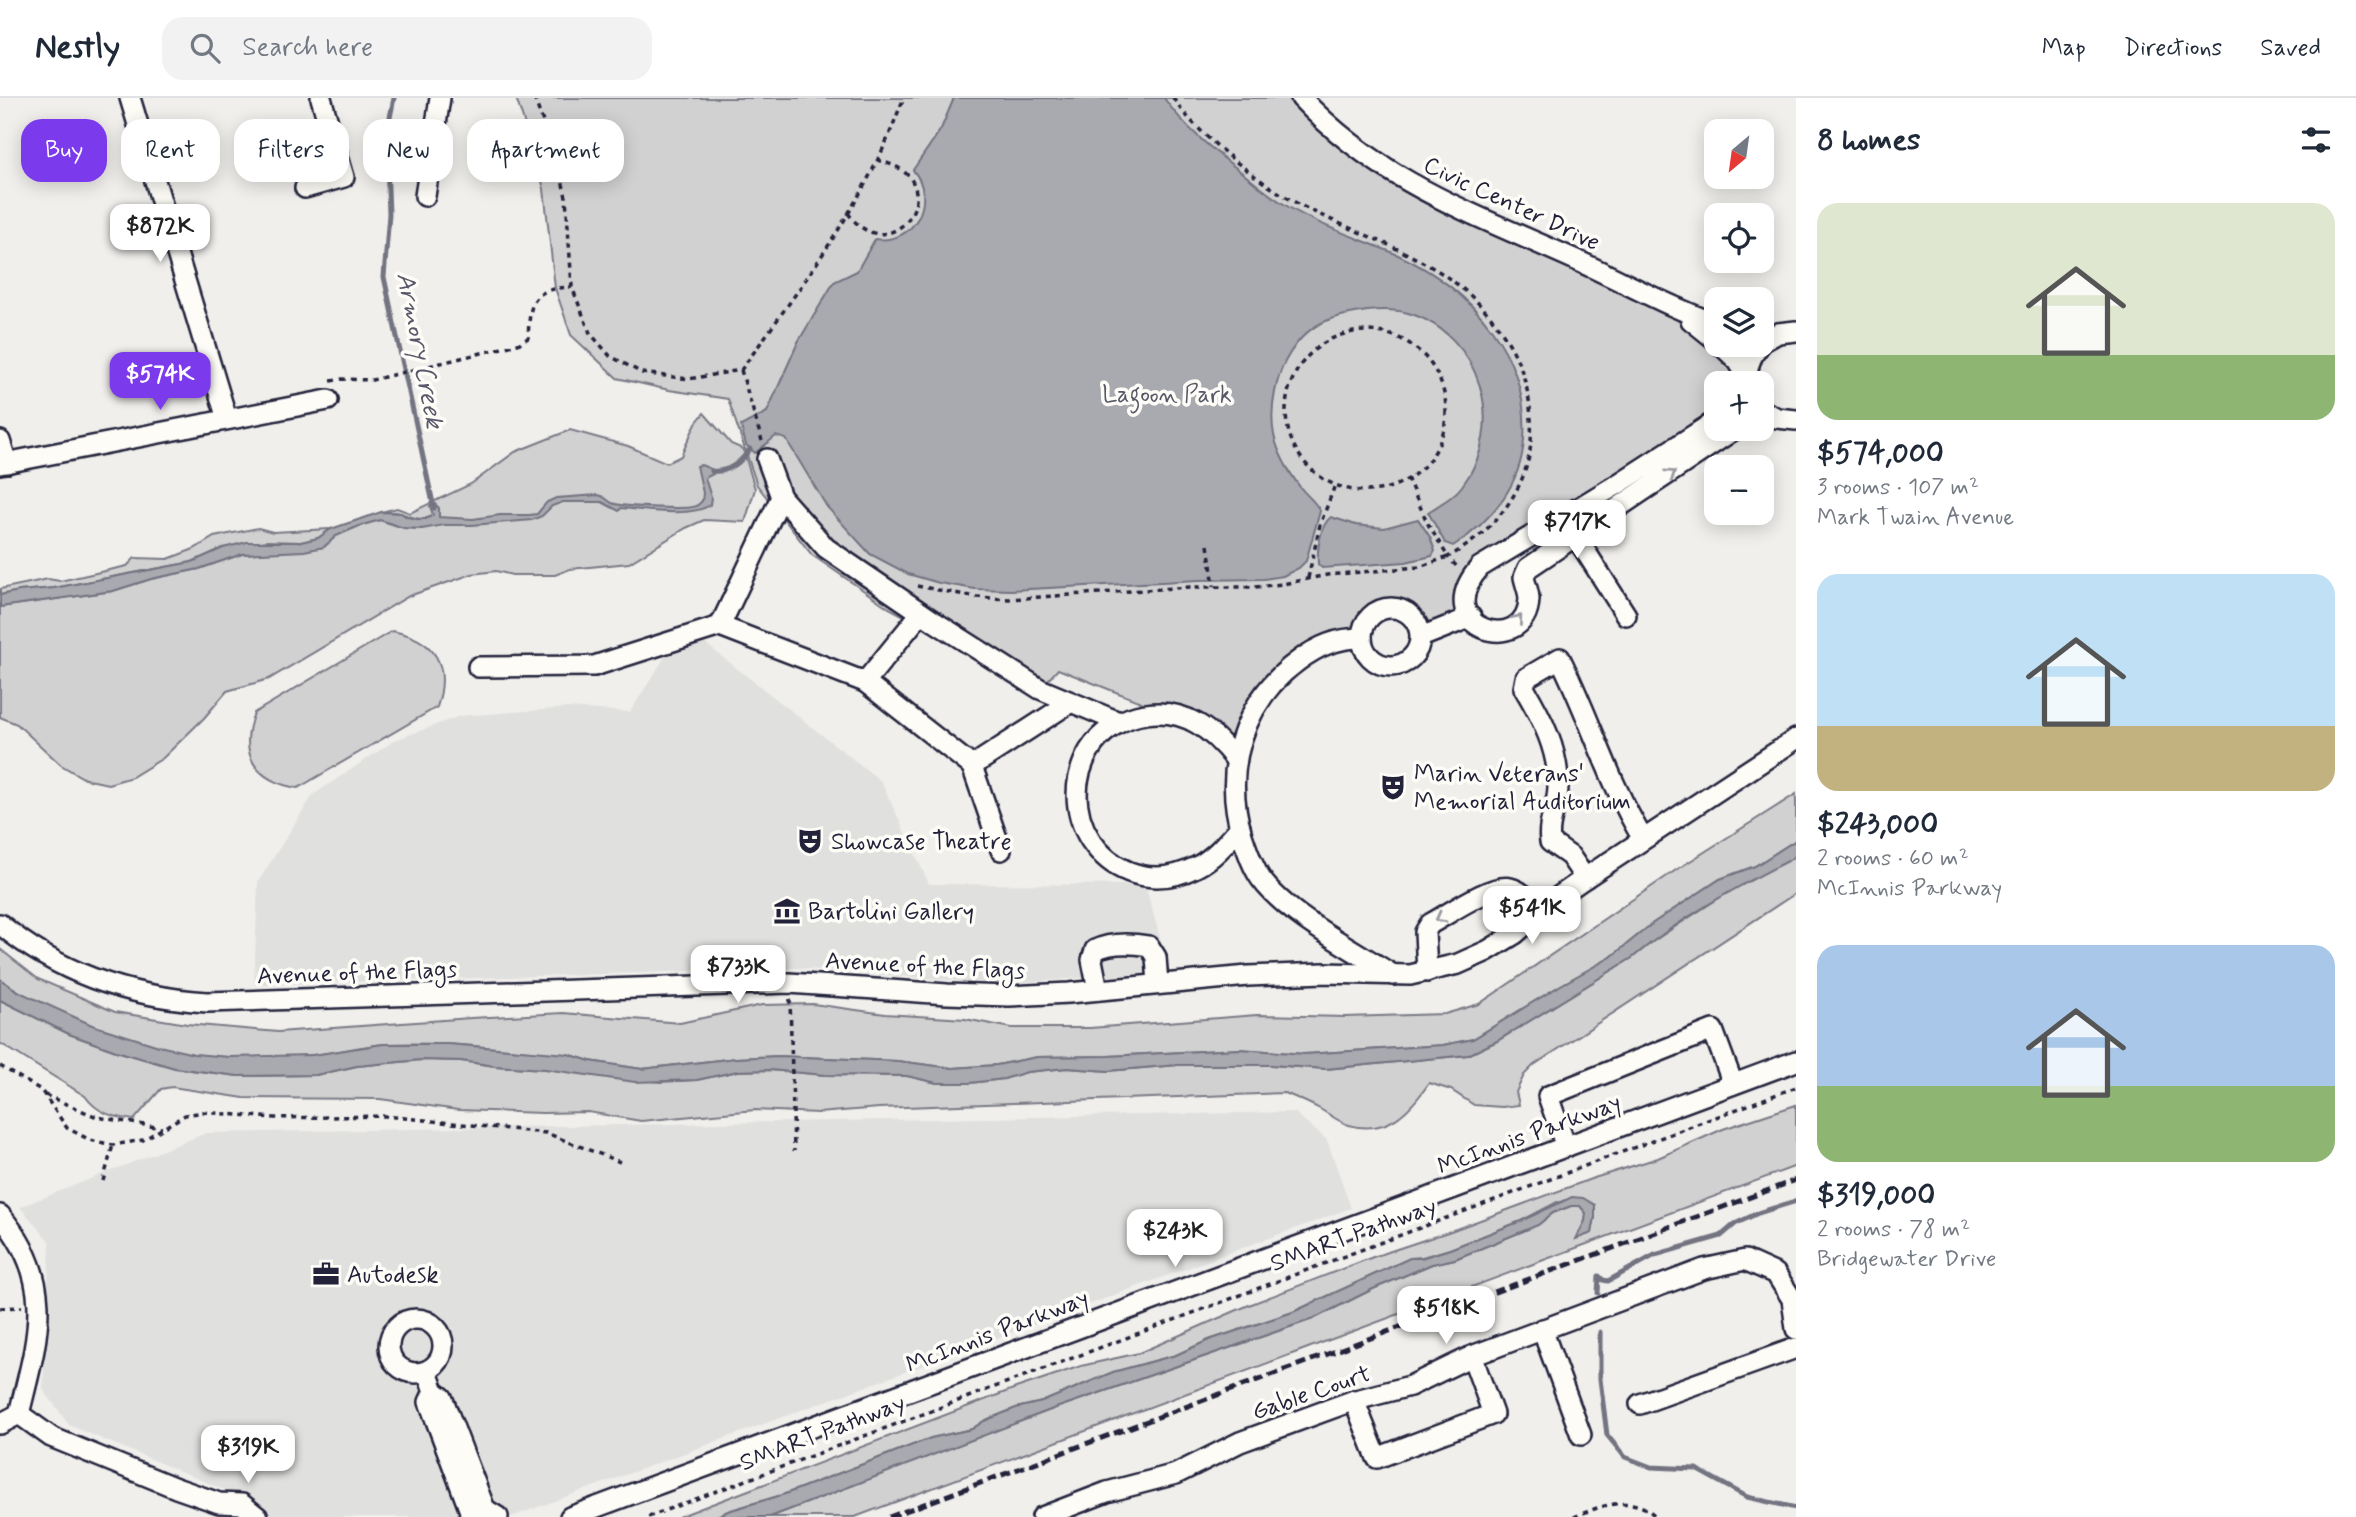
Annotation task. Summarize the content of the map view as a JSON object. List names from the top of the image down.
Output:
{
  "streets": {
    "street": [
      "Civic Center Drive",
      "Avenue of the Flags",
      "McInnis Parkway",
      "Gable Court"
    ],
    "path": ["SMART Pathway"]
  },
  "water": ["Armory Creek"],
  "parks": ["Lagoon Park"],
  "places": {
    "theatre": ["Marin Veterans' Memorial Auditorium", "Showcase Theatre"],
    "museum": ["Bartolini Gallery"],
    "office": ["Autodesk"]
  },
  "north": "bottom left",
  "page": {
    "header": "Nestly",
    "search": "Search here",
    "nav": ["Map", "Directions", "Saved"],
    "heading": "8 homes",
    "map_buttons": ["+", "−"],
    "chip": [
      "Buy",
      "Rent",
      "Filters",
      "New",
      "Apartment"
    ],
    "list": [
      {
        "name": "$574,000",
        "note": "3 rooms · 107 m² · Mark Twain Avenue"
      },
      {
        "name": "$243,000",
        "note": "2 rooms · 60 m² · McInnis Parkway"
      },
      {
        "name": "$319,000",
        "note": "2 rooms · 78 m² · Bridgewater Drive"
      }
    ],
    "price": [
      "$872K",
      "$574K",
      "$717K",
      "$541K",
      "$733K",
      "$243K",
      "$518K",
      "$319K"
    ]
  }
}
